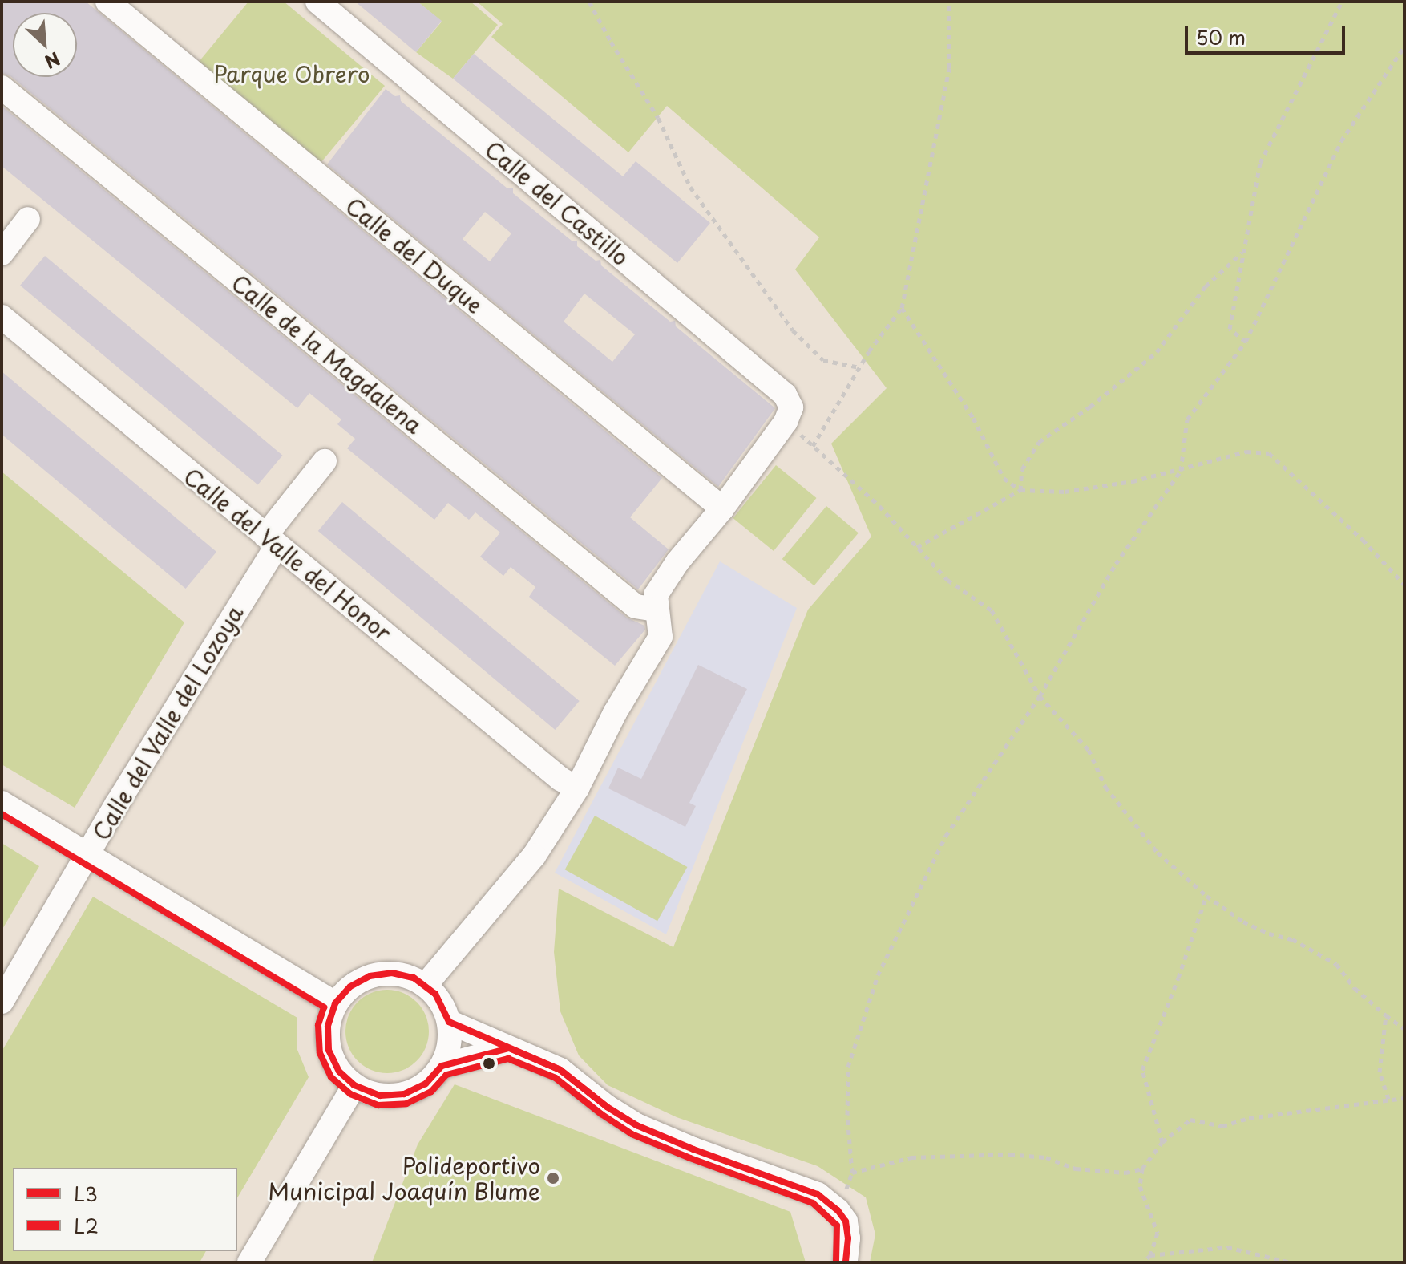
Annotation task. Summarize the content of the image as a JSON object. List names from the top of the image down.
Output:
{
  "streets": {
    "street": [
      "Calle del Castillo",
      "Calle del Duque",
      "Calle de la Magdalena",
      "Calle del Valle del Honor",
      "Calle del Valle del Lozoya"
    ]
  },
  "crossings": [
    ["Calle del Valle del Honor", "Calle del Valle del Lozoya"]
  ],
  "parks": ["Parque Obrero"],
  "places": ["Polideportivo Municipal Joaquín Blume"],
  "lines": ["transit line L2", "transit line L3"],
  "legend": ["L3", "L2"],
  "scale_bar": "50 m",
  "north": "bottom right"
}
